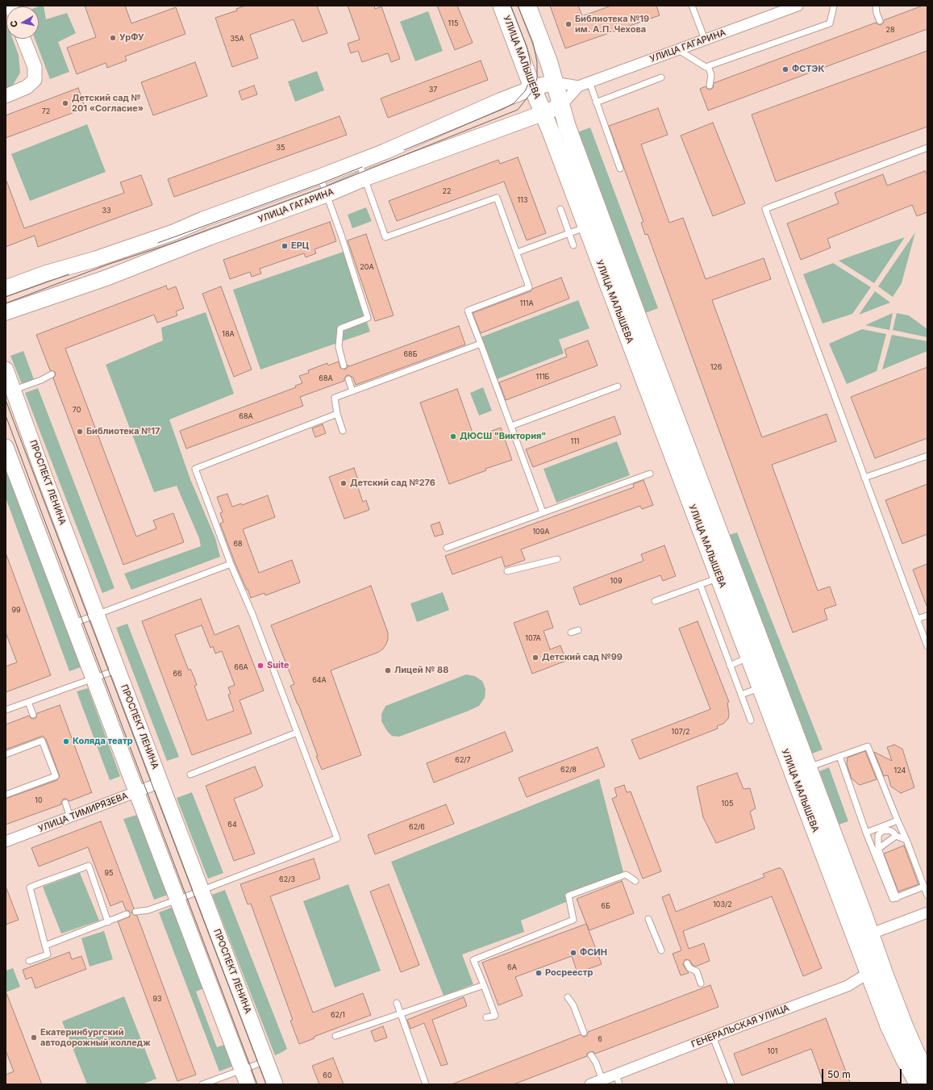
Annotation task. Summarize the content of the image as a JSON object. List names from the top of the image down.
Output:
{
  "streets": {
    "main road": ["УЛИЦА ГАГАРИНА", "УЛИЦА МАЛЫШЕВА", "ПРОСПЕКТ ЛЕНИНА"],
    "street": ["УЛИЦА ТИМИРЯЗЕВА", "ГЕНЕРАЛЬСКАЯ УЛИЦА"]
  },
  "crossings": [
    ["УЛИЦА ГАГАРИНА", "УЛИЦА МАЛЫШЕВА"],
    ["УЛИЦА МАЛЫШЕВА", "ГЕНЕРАЛЬСКАЯ УЛИЦА"],
    ["ПРОСПЕКТ ЛЕНИНА", "УЛИЦА ТИМИРЯЗЕВА"]
  ],
  "places": [
    "Библиотека №19 им. А.П. Чехова",
    "УрФУ",
    "ФСТЭК",
    "Детский сад № 201 «Согласие»",
    "ЕРЦ",
    "Библиотека №17",
    "ДЮСШ \"Виктория\"",
    "Детский сад №276",
    "Детский сад №99",
    "Suite",
    "Лицей № 88",
    "Коляда театр",
    "ФСИН",
    "Росреестр",
    "Екатеринбургский автодорожный колледж"
  ],
  "house_numbers": [
    "115",
    "28",
    "35А",
    "37",
    "72",
    "35",
    "22",
    "113",
    "33",
    "20А",
    "111А",
    "18А",
    "68Б",
    "126",
    "111Б",
    "68А",
    "70",
    "68А",
    "111",
    "109А",
    "68",
    "109",
    "99",
    "107А",
    "66А",
    "66",
    "64А",
    "107/2",
    "62/7",
    "62/8",
    "124",
    "10",
    "105",
    "64",
    "62/6",
    "95",
    "62/3",
    "103/2",
    "6Б",
    "6А",
    "93",
    "62/1",
    "6",
    "101",
    "60"
  ],
  "scale_bar": "50 m",
  "north": "left"
}
